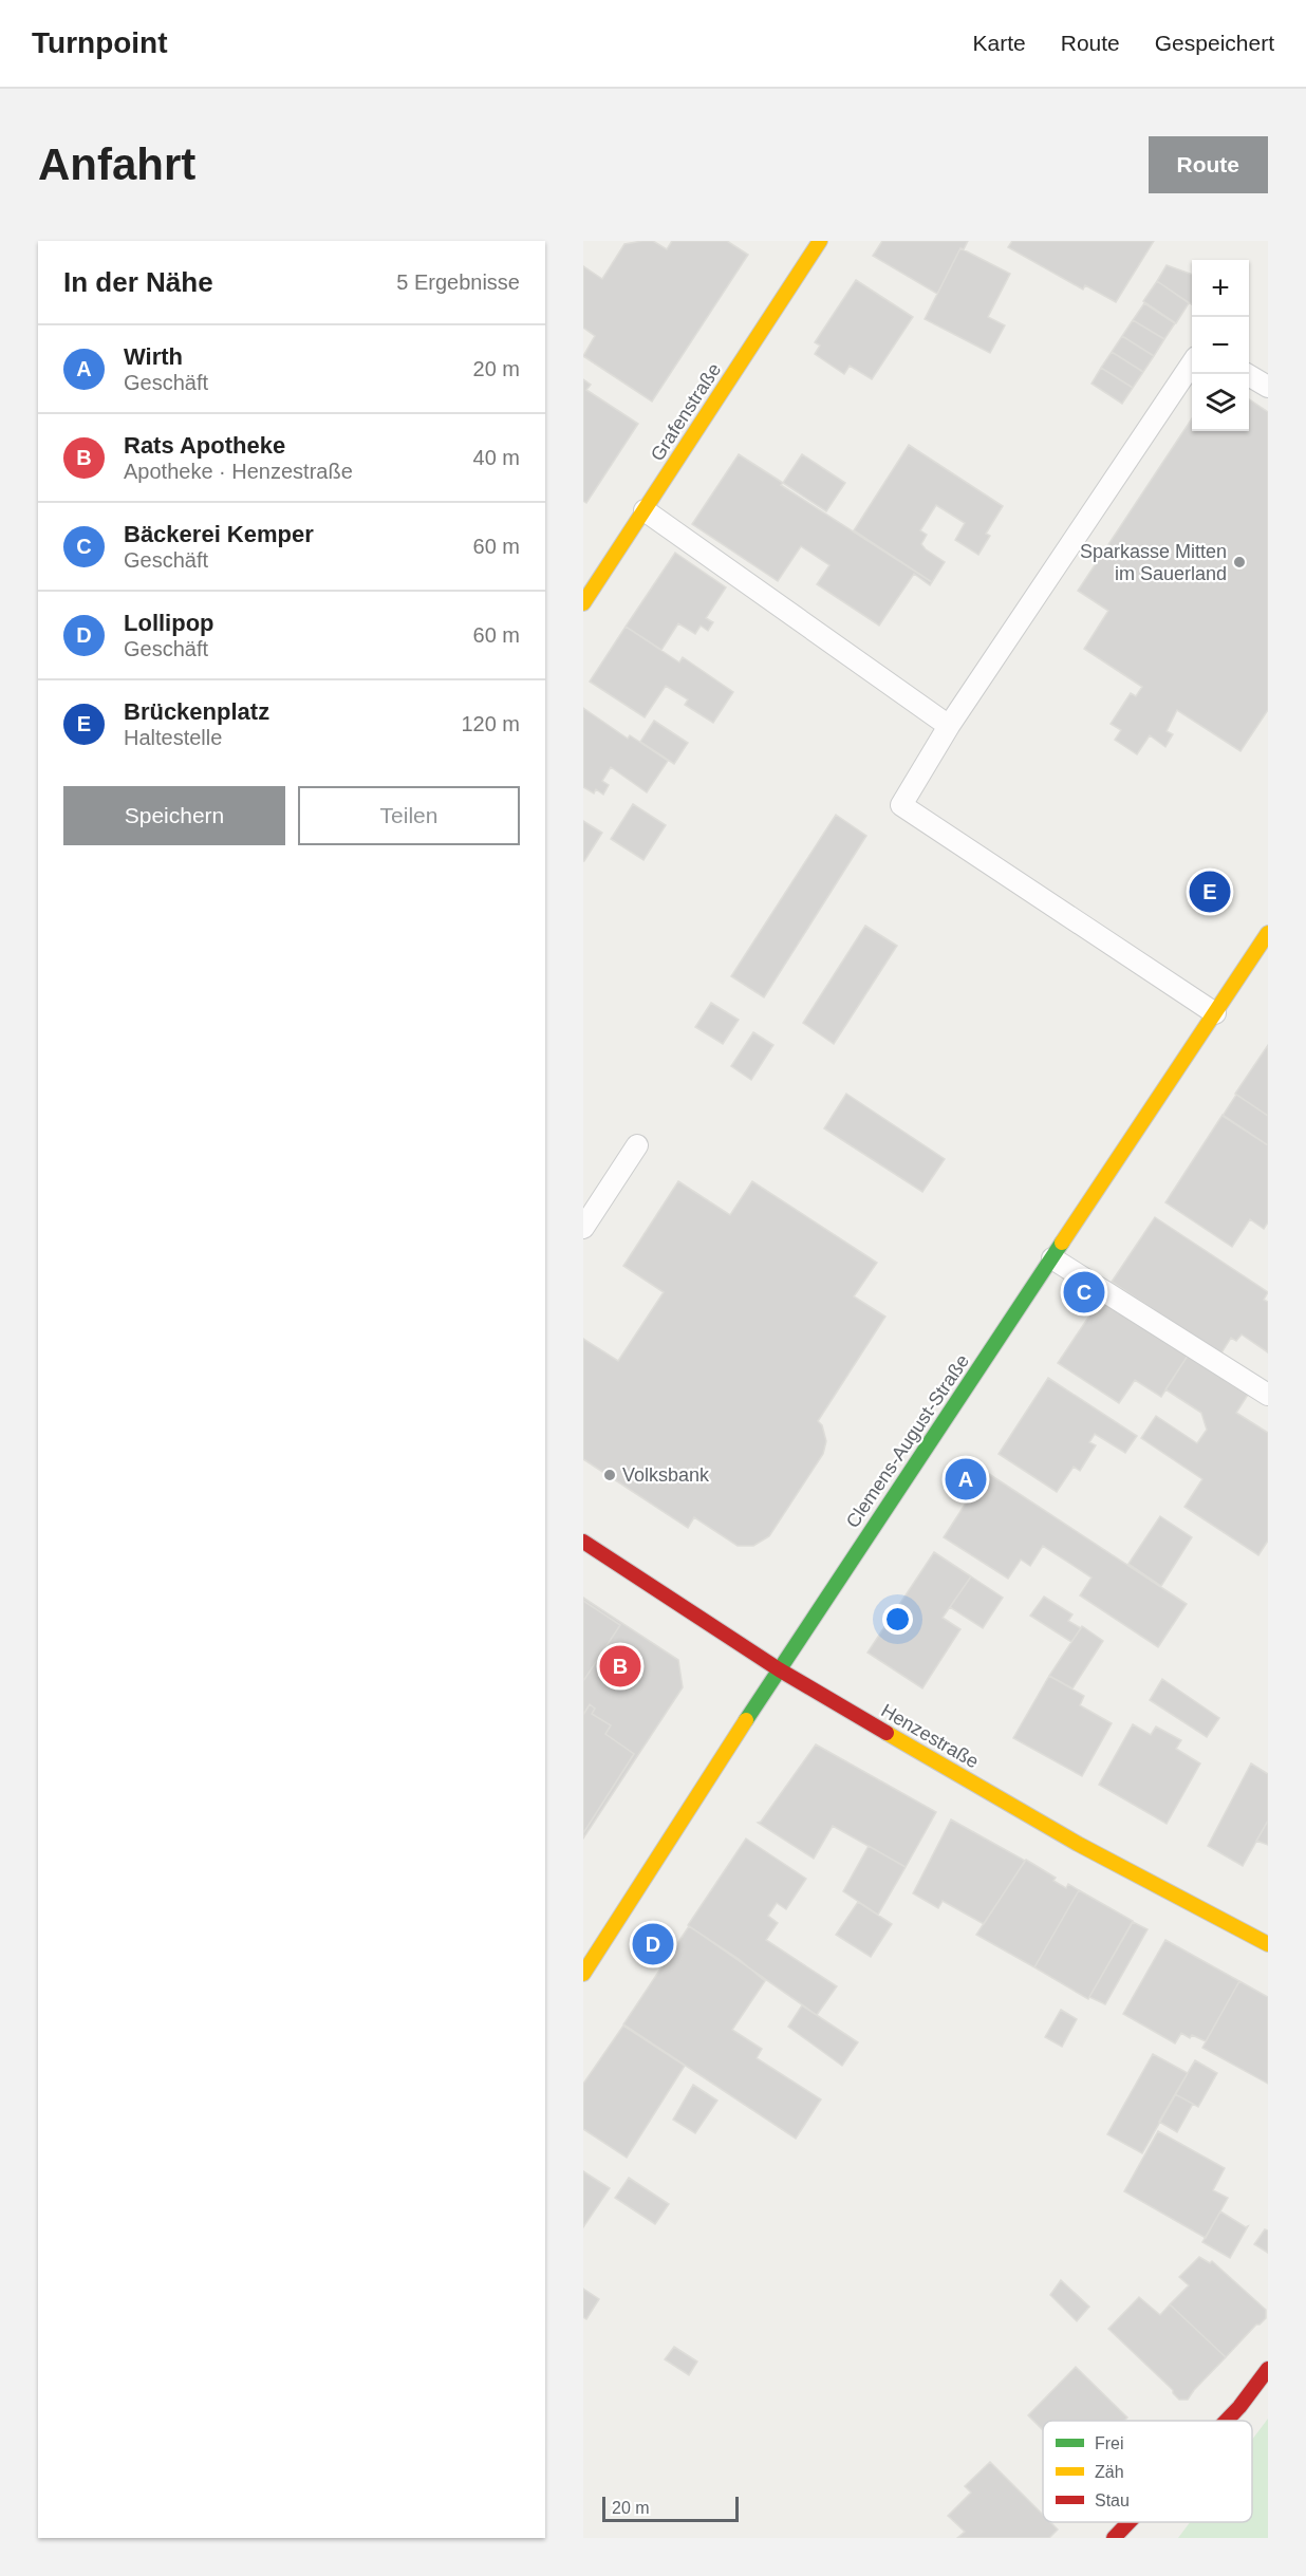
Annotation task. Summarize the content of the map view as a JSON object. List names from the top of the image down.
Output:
{
  "streets": {
    "street": ["Grafenstraße", "Clemens-August-Straße", "Henzestraße"]
  },
  "crossings": [
    ["Clemens-August-Straße", "Henzestraße"]
  ],
  "places": ["Sparkasse Mitten im Sauerland", "Volksbank"],
  "legend": ["Frei", "Zäh", "Stau"],
  "scale_bar": "20 m",
  "page": {
    "header": "Turnpoint",
    "nav": ["Karte", "Route", "Gespeichert"],
    "buttons": [
      "Route",
      ["Speichern", "Teilen"]
    ],
    "title": "Anfahrt",
    "heading": ["In der Nähe", "5 Ergebnisse"],
    "map_buttons": ["+", "−"],
    "list": [
      {
        "mark": "A",
        "name": "Wirth",
        "note": "Geschäft",
        "value": "20 m"
      },
      {
        "mark": "B",
        "name": "Rats Apotheke",
        "note": "Apotheke · Henzestraße",
        "value": "40 m"
      },
      {
        "mark": "C",
        "name": "Bäckerei Kemper",
        "note": "Geschäft",
        "value": "60 m"
      },
      {
        "mark": "D",
        "name": "Lollipop",
        "note": "Geschäft",
        "value": "60 m"
      },
      {
        "mark": "E",
        "name": "Brückenplatz",
        "note": "Haltestelle",
        "value": "120 m"
      }
    ],
    "pins": [
      "E",
      "C",
      "A",
      "B",
      "D"
    ],
    "scale": "20 m"
  }
}
